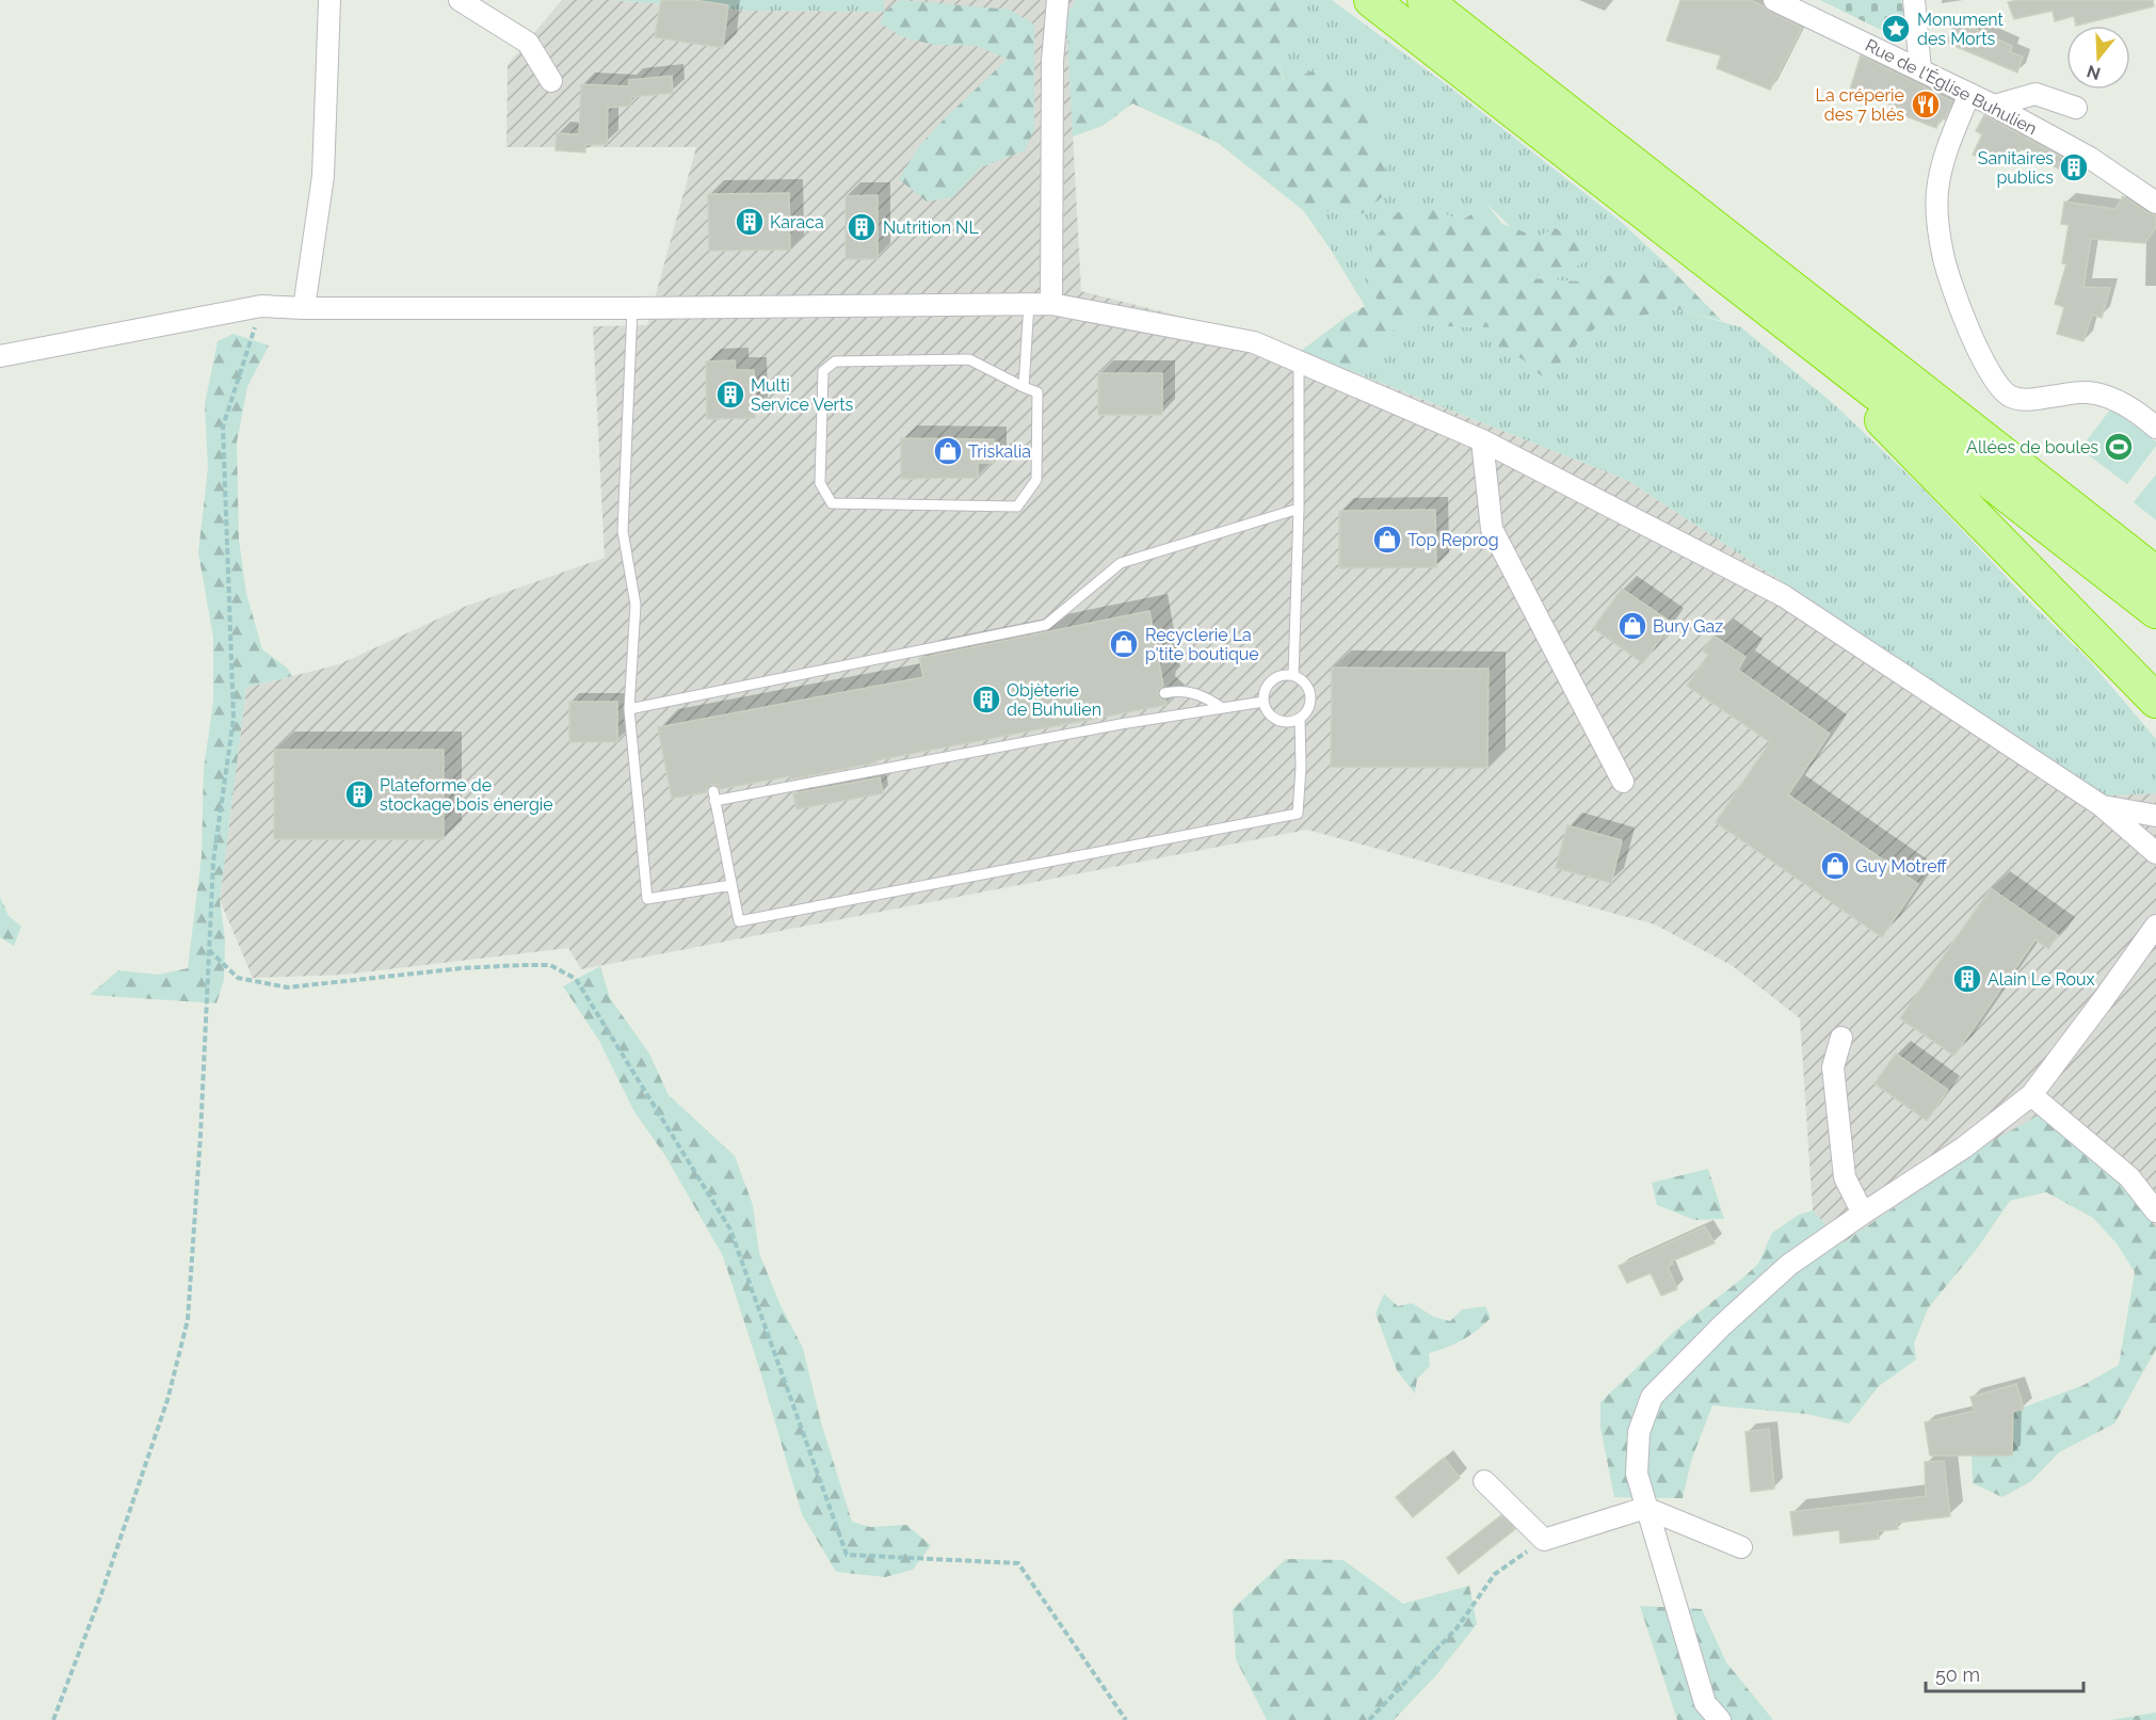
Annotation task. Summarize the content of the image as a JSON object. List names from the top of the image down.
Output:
{
  "streets": {
    "street": ["Rue de l'Église Buhulien"]
  },
  "places": {
    "place": ["Monument des Morts"],
    "restaurant": ["La créperie des 7 blés"],
    "building": [
      "Sanitaires publics",
      "Karaca",
      "Nutrition NL",
      "Multi Service Verts",
      "Objèterie de Buhulien",
      "Plateforme de stockage bois énergie",
      "Alain Le Roux"
    ],
    "sports": ["Allées de boules"],
    "shop": [
      "Triskalia",
      "Top Reprog",
      "Bury Gaz",
      "Recyclerie La p'tite boutique",
      "Guy Motreff"
    ]
  },
  "scale_bar": "50 m",
  "north": "bottom"
}
